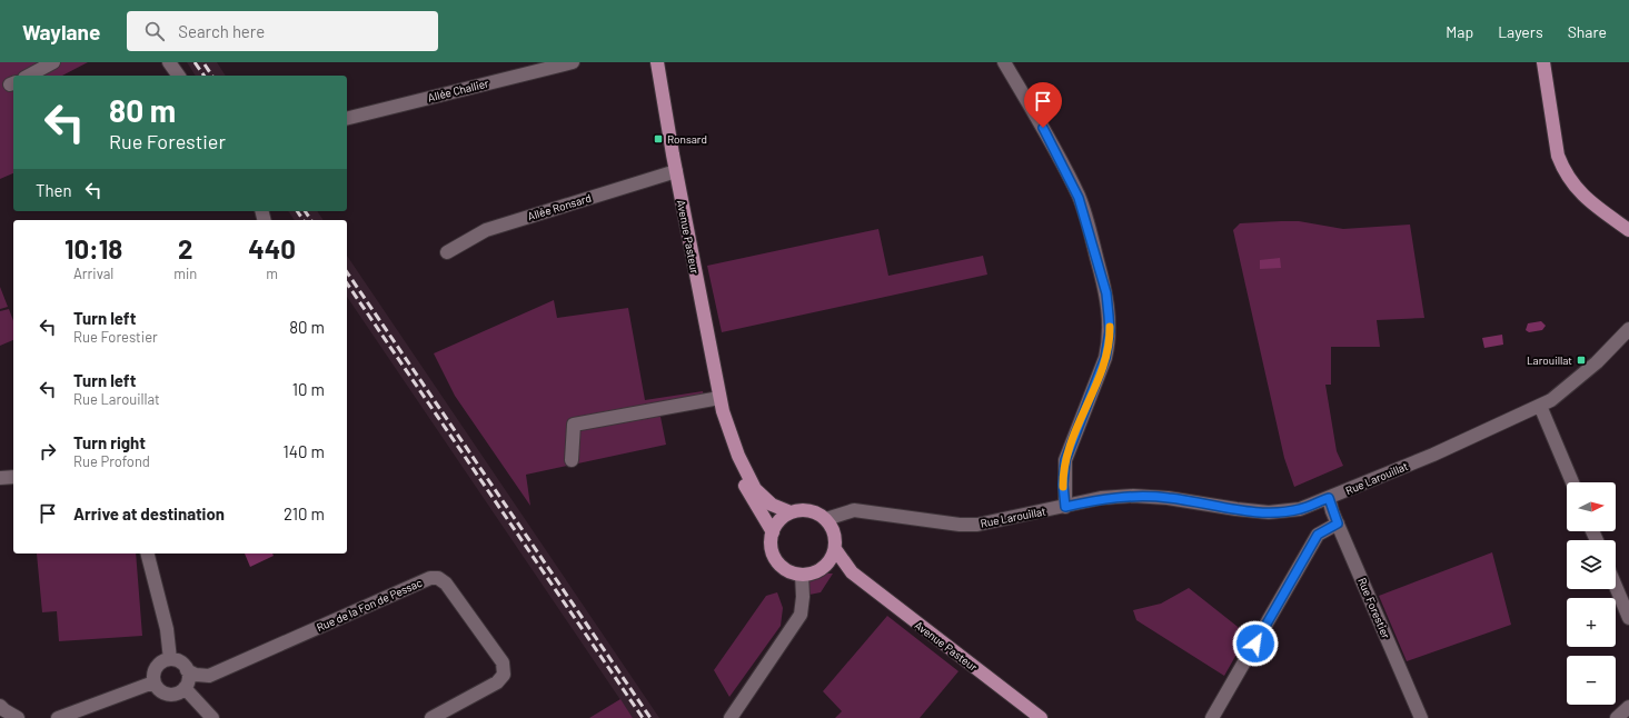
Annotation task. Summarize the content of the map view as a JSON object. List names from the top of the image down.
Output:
{
  "streets": {
    "main road": ["Avenue Pasteur"],
    "street": [
      "Allée Challier",
      "Allée Ronsard",
      "Rue Larouillat",
      "Rue de la Fon de Pessac",
      "Rue Forestier"
    ]
  },
  "crossings": [
    ["Allée Ronsard", "Avenue Pasteur"],
    ["Avenue Pasteur", "Rue Larouillat"],
    ["Rue Larouillat", "Rue Forestier"]
  ],
  "places": {
    "transit": ["Ronsard", "Larouillat"]
  },
  "north": "right",
  "page": {
    "header": "Waylane",
    "search": "Search here",
    "nav": ["Map", "Layers", "Share"],
    "turn": ["80 m", "Rue Forestier"],
    "then": "Then",
    "eta": [
      "10:18",
      "Arrival",
      "2",
      "min",
      "440",
      "m"
    ],
    "list": [
      {
        "name": "Turn left",
        "note": "Rue Forestier",
        "value": "80 m"
      },
      {
        "name": "Turn left",
        "note": "Rue Larouillat",
        "value": "10 m"
      },
      {
        "name": "Turn right",
        "note": "Rue Profond",
        "value": "140 m"
      },
      {
        "name": "Arrive at destination",
        "value": "210 m"
      }
    ],
    "map_buttons": ["+", "−"]
  }
}
